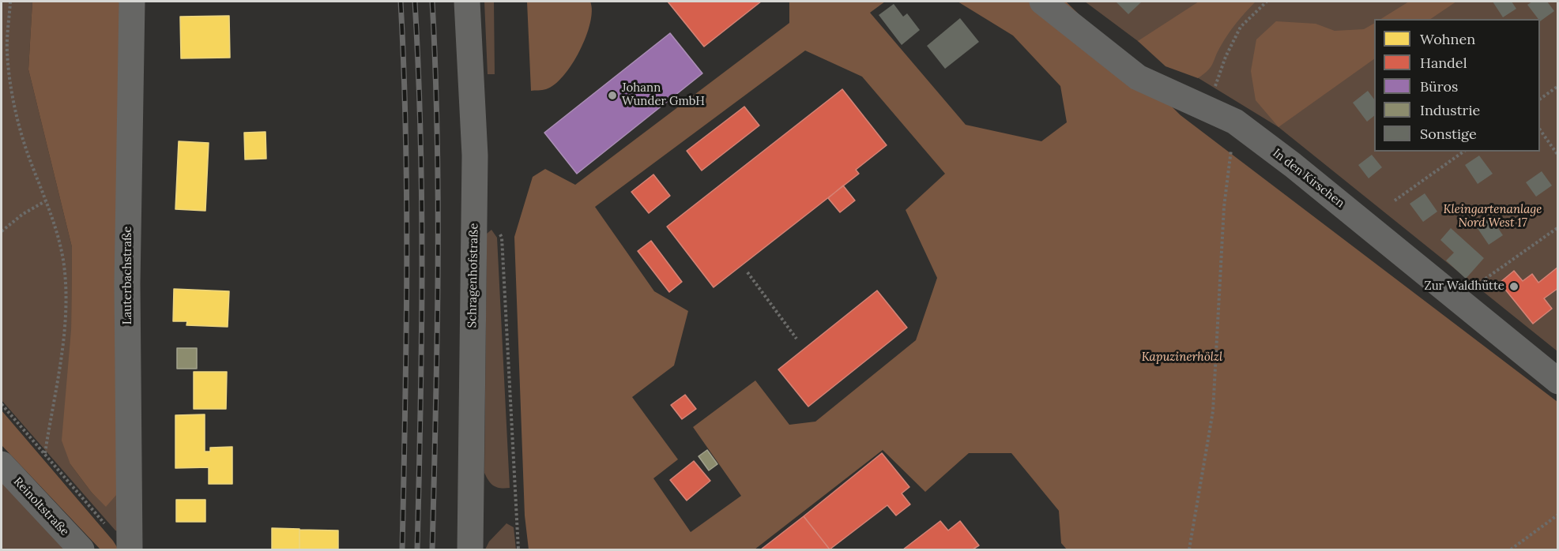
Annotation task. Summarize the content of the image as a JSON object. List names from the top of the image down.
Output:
{
  "streets": {
    "street": [
      "In den Kirschen",
      "Lauterbachstraße",
      "Schragenhofstraße",
      "Reinoltstraße"
    ]
  },
  "parks": ["Kleingartenanlage Nord West 17", "Kapuzinerhölzl"],
  "places": ["Johann Wunder GmbH", "Zur Waldhütte"],
  "legend": [
    "Wohnen",
    "Handel",
    "Büros",
    "Industrie",
    "Sonstige"
  ]
}
